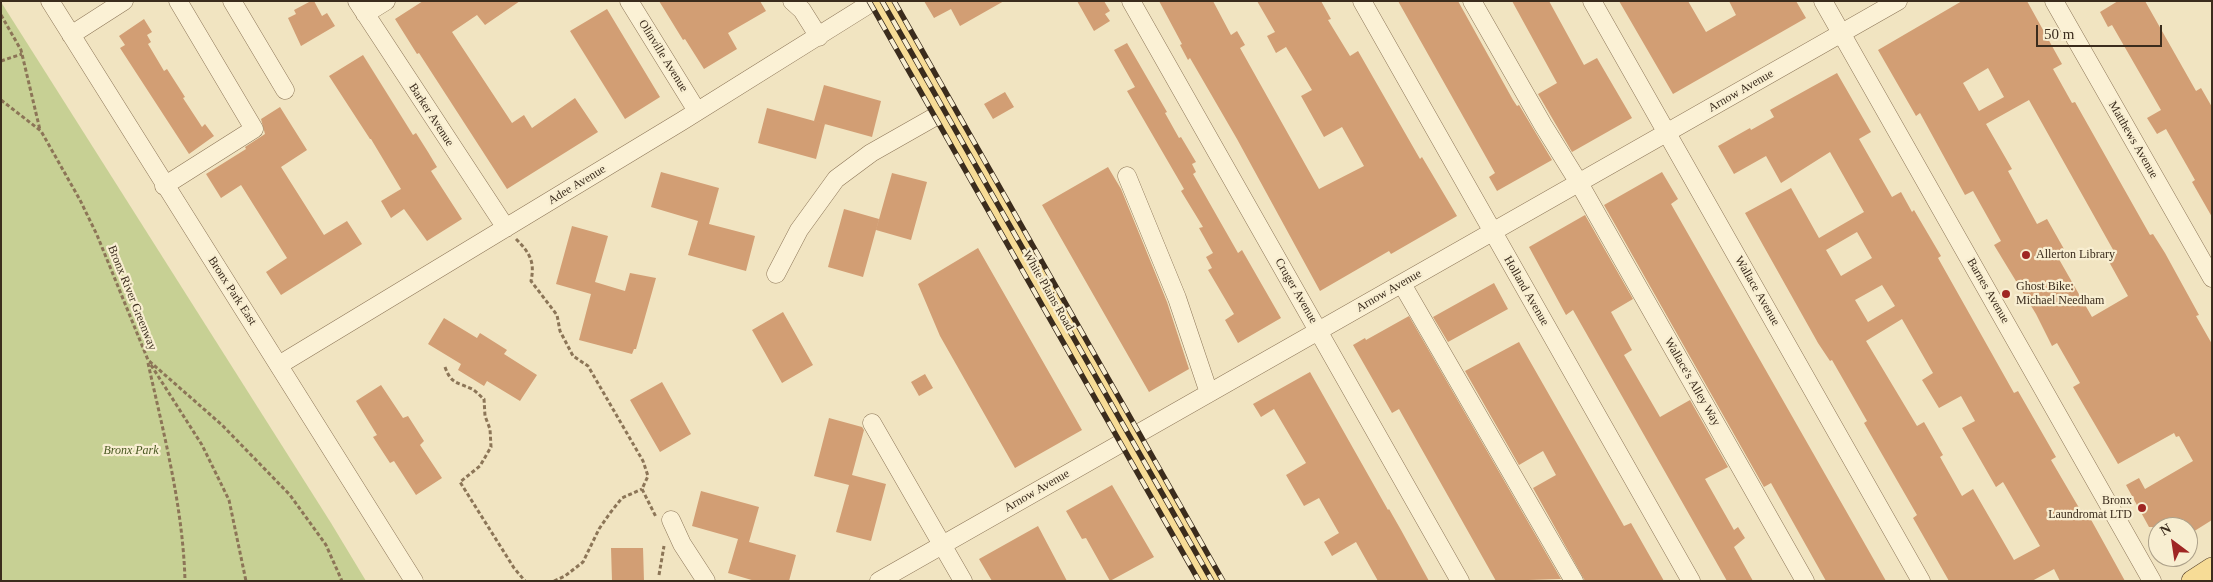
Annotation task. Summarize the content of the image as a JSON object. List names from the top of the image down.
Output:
{
  "streets": {
    "main road": ["White Plains Road"],
    "street": [
      "Olinville Avenue",
      "Arnow Avenue",
      "Barker Avenue",
      "Matthews Avenue",
      "Adee Avenue",
      "Bronx Park East",
      "Cruger Avenue",
      "Holland Avenue",
      "Wallace Avenue",
      "Barnes Avenue",
      "Wallace's Alley Way"
    ],
    "path": ["Bronx River Greenway"]
  },
  "crossings": [
    ["Olinville Avenue", "Adee Avenue"],
    ["Arnow Avenue", "White Plains Road"],
    ["Arnow Avenue", "Cruger Avenue"],
    ["Arnow Avenue", "Holland Avenue"],
    ["Arnow Avenue", "Wallace Avenue"],
    ["Arnow Avenue", "Barnes Avenue"],
    ["Arnow Avenue", "Wallace's Alley Way"],
    ["Barker Avenue", "Adee Avenue"],
    ["Adee Avenue", "Bronx Park East"]
  ],
  "parks": ["Bronx Park"],
  "places": ["Allerton Library", "Ghost Bike: Michael Needham", "Bronx Laundromat LTD"],
  "scale_bar": "50 m",
  "north": "top left"
}
